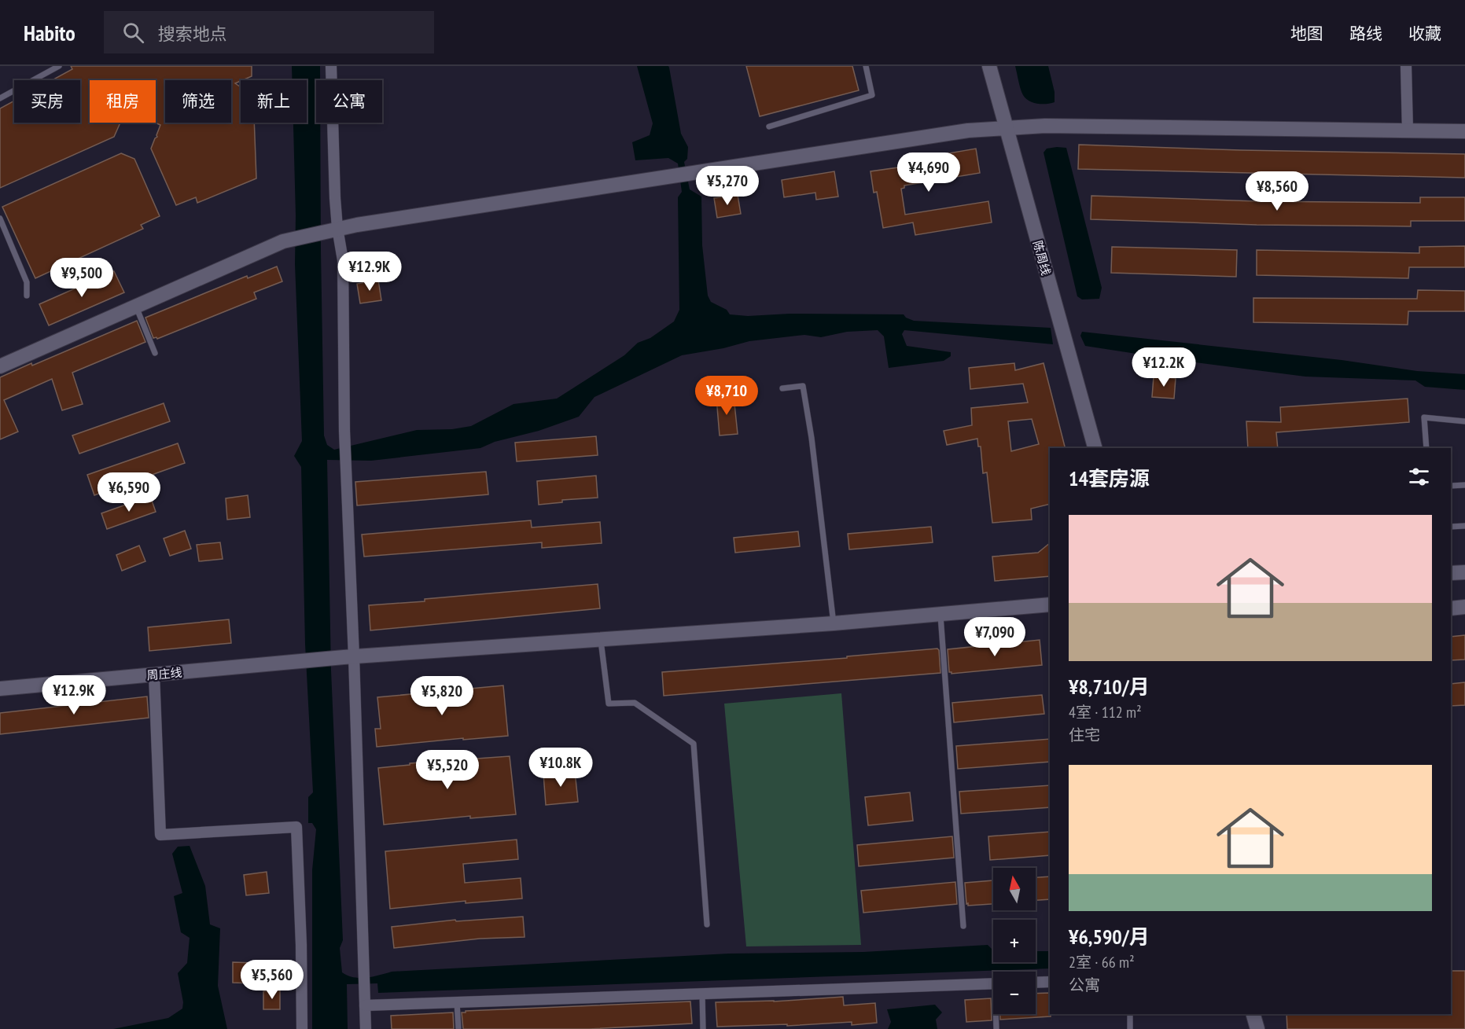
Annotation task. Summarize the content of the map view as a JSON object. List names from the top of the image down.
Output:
{
  "streets": {
    "street": ["陈周线", "周庄线"]
  },
  "north": "top",
  "page": {
    "header": "Habito",
    "search": "搜索地点",
    "nav": ["地图", "路线", "收藏"],
    "chip": [
      "买房",
      "租房",
      "筛选",
      "新上",
      "公寓"
    ],
    "price": [
      "¥4,690",
      "¥5,270",
      "¥8,560",
      "¥12.9K",
      "¥9,500",
      "¥12.2K",
      "¥8,710",
      "¥6,590",
      "¥7,090",
      "¥12.9K",
      "¥5,820",
      "¥10.8K",
      "¥5,520",
      "¥5,560"
    ],
    "heading": "14套房源",
    "list": [
      {
        "name": "¥8,710/月",
        "note": "4室 · 112 m² · 住宅"
      },
      {
        "name": "¥6,590/月",
        "note": "2室 · 66 m² · 公寓"
      }
    ],
    "map_buttons": ["+", "−"]
  }
}
